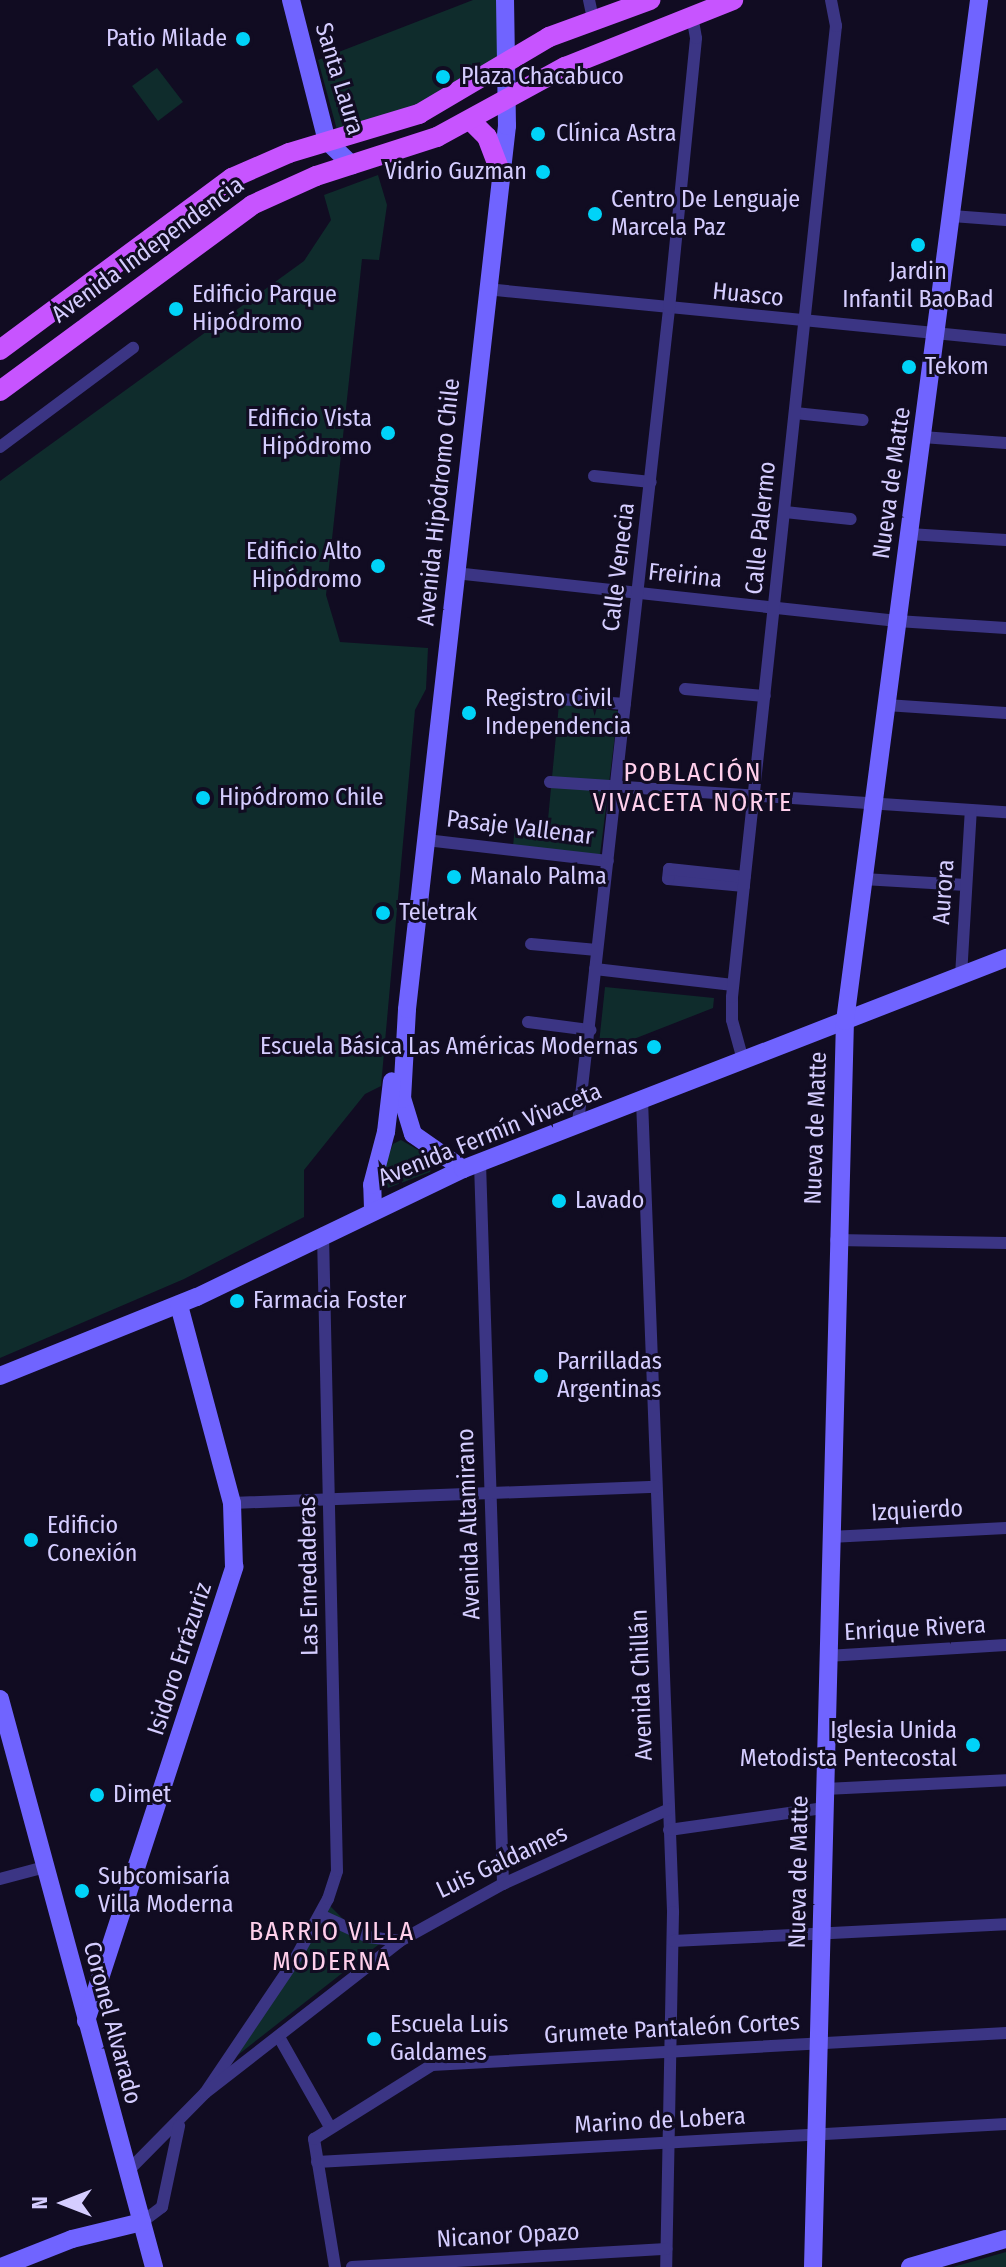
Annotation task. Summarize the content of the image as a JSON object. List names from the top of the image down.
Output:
{
  "streets": {
    "main road": ["Avenida Independencia"],
    "street": [
      "Santa Laura",
      "Huasco",
      "Nueva de Matte",
      "Avenida Hipódromo Chile",
      "Calle Palermo",
      "Calle Venecia",
      "Freirina",
      "Pasaje Vallenar",
      "Aurora",
      "Avenida Fermín Vivaceta",
      "Izquierdo",
      "Avenida Altamirano",
      "Las Enredaderas",
      "Enrique Rivera",
      "Isidoro Errázuriz",
      "Avenida Chillán",
      "Luis Galdames",
      "Coronel Alvarado",
      "Grumete Pantaleón Cortes",
      "Marino de Lobera",
      "Nicanor Opazo"
    ]
  },
  "crossings": [
    ["Santa Laura", "Avenida Independencia"],
    ["Avenida Independencia", "Avenida Hipódromo Chile"],
    ["Avenida Independencia", "Calle Venecia"],
    ["Huasco", "Nueva de Matte"],
    ["Huasco", "Avenida Hipódromo Chile"],
    ["Huasco", "Calle Palermo"],
    ["Huasco", "Calle Venecia"],
    ["Nueva de Matte", "Freirina"],
    ["Nueva de Matte", "Avenida Fermín Vivaceta"],
    ["Nueva de Matte", "Izquierdo"],
    ["Nueva de Matte", "Enrique Rivera"],
    ["Nueva de Matte", "Grumete Pantaleón Cortes"],
    ["Nueva de Matte", "Marino de Lobera"],
    ["Avenida Hipódromo Chile", "Freirina"],
    ["Avenida Hipódromo Chile", "Pasaje Vallenar"],
    ["Avenida Hipódromo Chile", "Avenida Fermín Vivaceta"],
    ["Avenida Hipódromo Chile", "Avenida Altamirano"],
    ["Calle Palermo", "Freirina"],
    ["Calle Palermo", "Avenida Fermín Vivaceta"],
    ["Calle Venecia", "Freirina"],
    ["Calle Venecia", "Pasaje Vallenar"],
    ["Calle Venecia", "Avenida Fermín Vivaceta"],
    ["Aurora", "Avenida Fermín Vivaceta"],
    ["Avenida Fermín Vivaceta", "Avenida Altamirano"],
    ["Avenida Fermín Vivaceta", "Las Enredaderas"],
    ["Avenida Fermín Vivaceta", "Isidoro Errázuriz"],
    ["Avenida Fermín Vivaceta", "Avenida Chillán"],
    ["Avenida Altamirano", "Luis Galdames"],
    ["Las Enredaderas", "Luis Galdames"],
    ["Isidoro Errázuriz", "Coronel Alvarado"],
    ["Avenida Chillán", "Luis Galdames"],
    ["Avenida Chillán", "Grumete Pantaleón Cortes"],
    ["Avenida Chillán", "Marino de Lobera"],
    ["Avenida Chillán", "Nicanor Opazo"],
    ["Luis Galdames", "Coronel Alvarado"],
    ["Grumete Pantaleón Cortes", "Marino de Lobera"]
  ],
  "districts": ["POBLACIÓN VIVACETA NORTE", "BARRIO VILLA MODERNA"],
  "places": [
    "Patio Milade",
    "Plaza Chacabuco",
    "Clínica Astra",
    "Vidrio Guzman",
    "Centro De Lenguaje Marcela Paz",
    "Jardin Infantil BaoBad",
    "Edificio Parque Hipódromo",
    "Tekom",
    "Edificio Vista Hipódromo",
    "Edificio Alto Hipódromo",
    "Registro Civil Independencia",
    "Hipódromo Chile",
    "Manalo Palma",
    "Teletrak",
    "Escuela Básica Las Américas Modernas",
    "Lavado",
    "Farmacia Foster",
    "Parrilladas Argentinas",
    "Edificio Conexión",
    "Iglesia Unida Metodista Pentecostal",
    "Dimet",
    "Subcomisaría Villa Moderna",
    "Escuela Luis Galdames"
  ],
  "north": "left"
}
